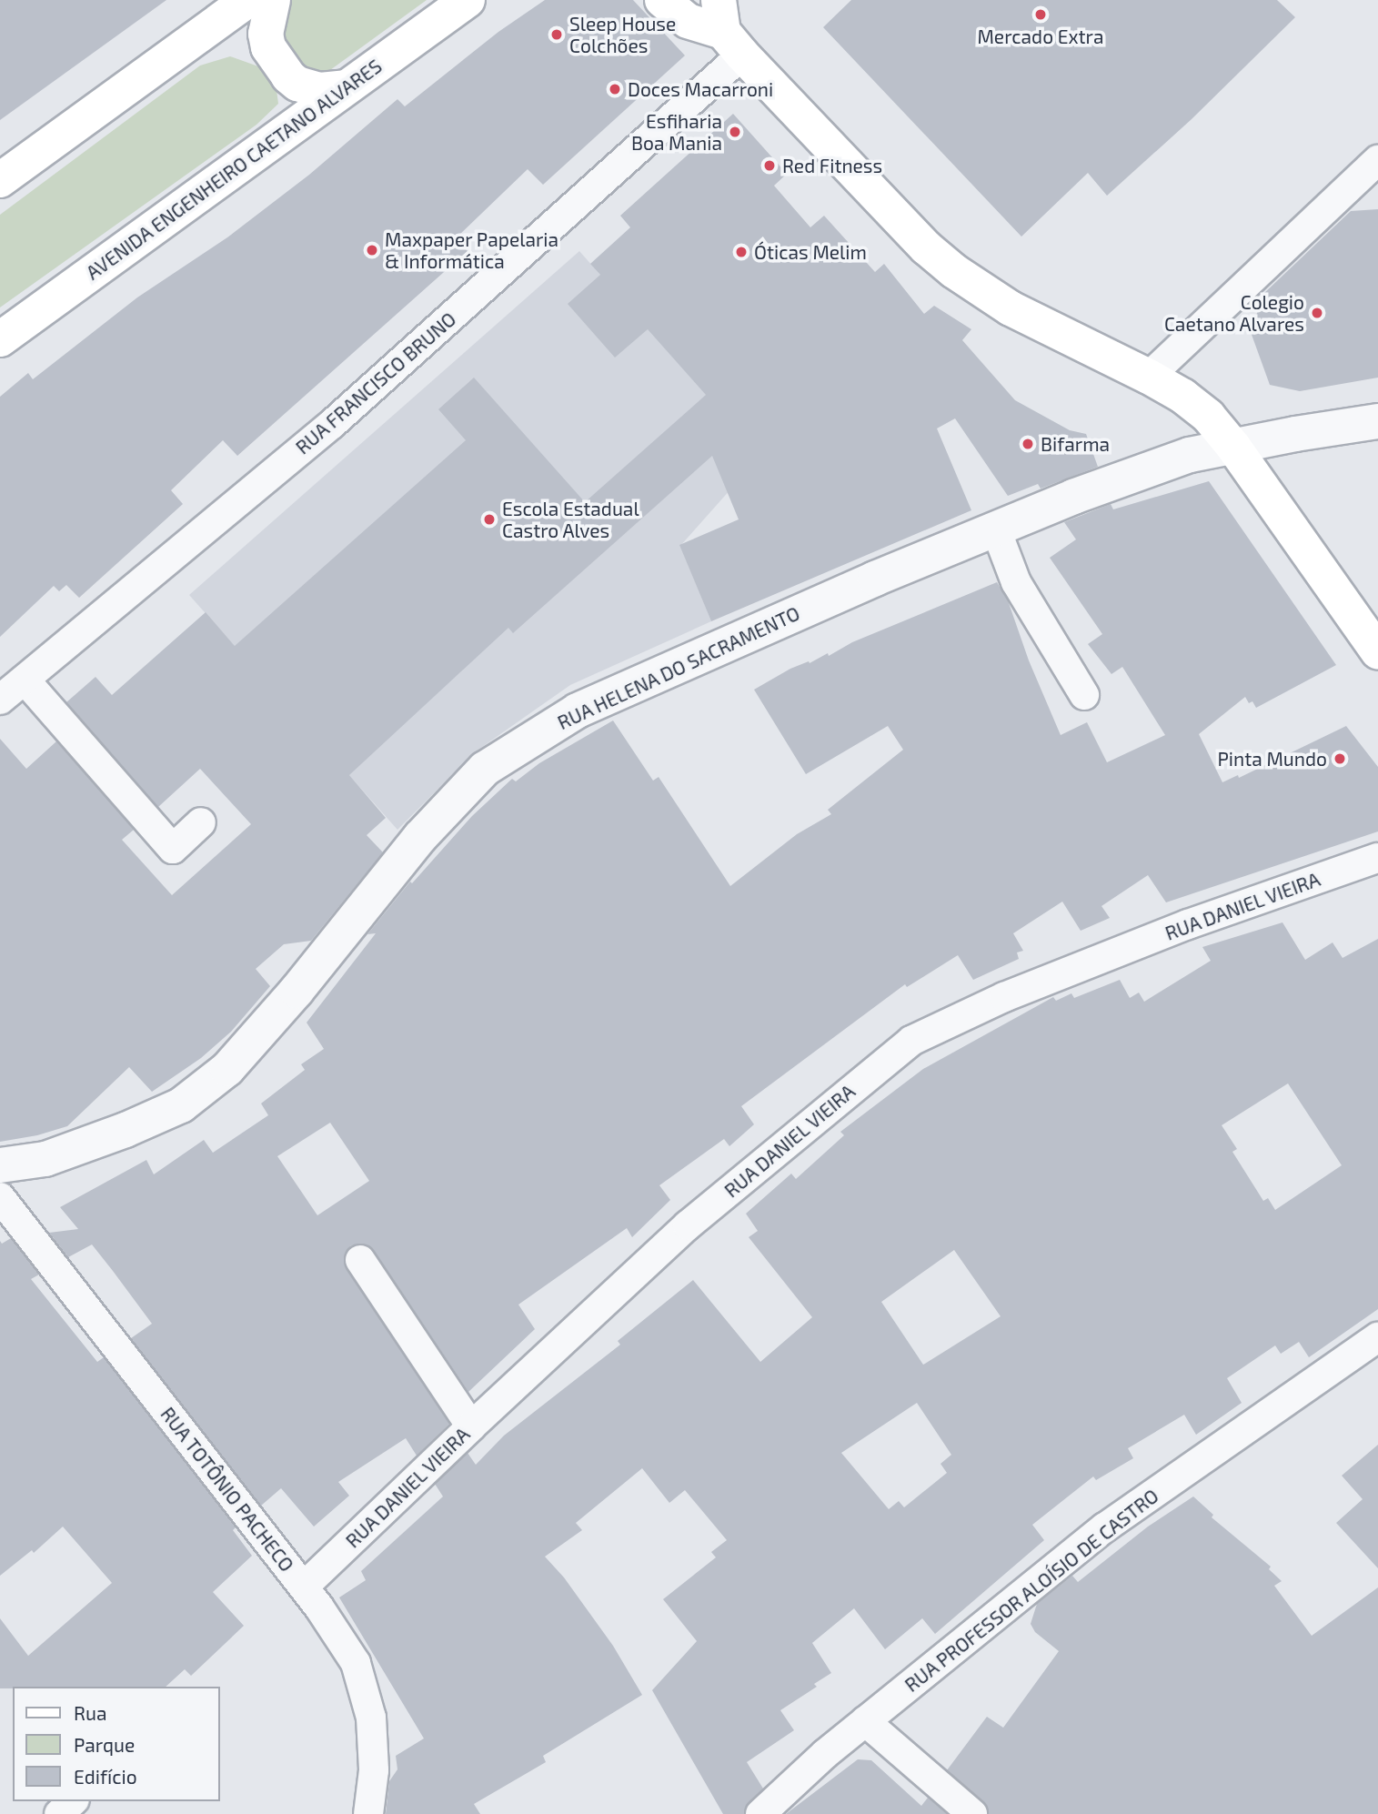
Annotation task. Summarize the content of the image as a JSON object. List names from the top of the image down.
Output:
{
  "streets": {
    "main road": ["AVENIDA ENGENHEIRO CAETANO ALVARES"],
    "street": [
      "RUA FRANCISCO BRUNO",
      "RUA HELENA DO SACRAMENTO",
      "RUA DANIEL VIEIRA",
      "RUA TOTÔNIO PACHECO",
      "RUA PROFESSOR ALOÍSIO DE CASTRO"
    ]
  },
  "crossings": [
    ["RUA DANIEL VIEIRA", "RUA TOTÔNIO PACHECO"]
  ],
  "places": [
    "Mercado Extra",
    "Sleep House Colchões",
    "Doces Macarroni",
    "Esfiharia Boa Mania",
    "Red Fitness",
    "Maxpaper Papelaria & Informática",
    "Óticas Melim",
    "Colegio Caetano Alvares",
    "Bifarma",
    "Escola Estadual Castro Alves",
    "Pinta Mundo"
  ],
  "legend": ["Rua", "Parque", "Edifício"]
}
